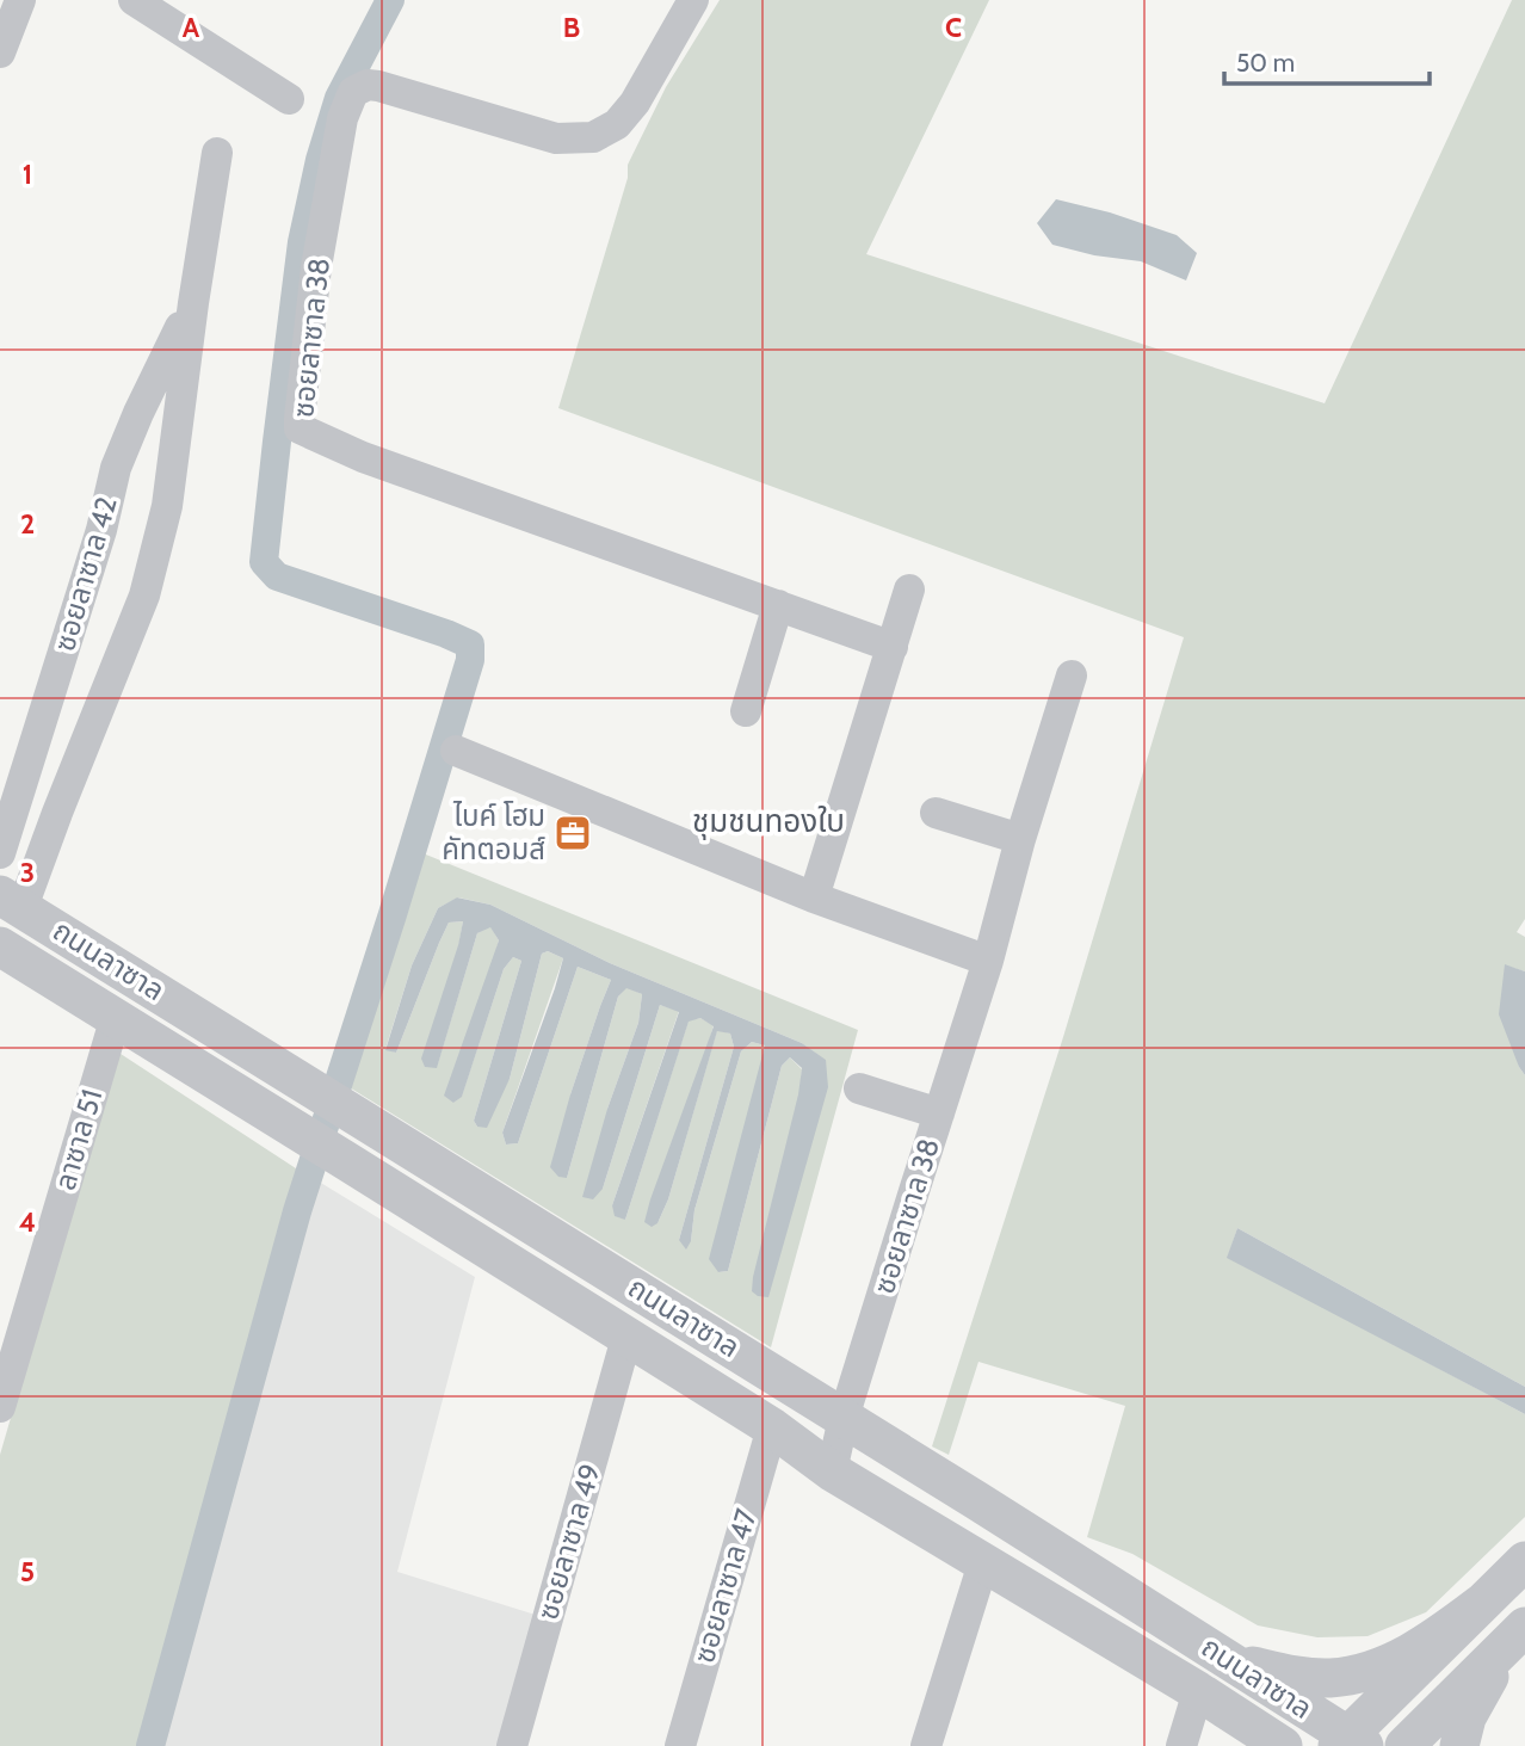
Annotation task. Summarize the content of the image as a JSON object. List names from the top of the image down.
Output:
{
  "streets": {
    "street": [
      "ซอยลาซาล 38",
      "ซอยลาซาล 42",
      "ถนนลาซาล",
      "ลาซาล 51",
      "ซอยลาซาล 49",
      "ซอยลาซาล 47"
    ]
  },
  "crossings": [
    ["ซอยลาซาล 38", "ถนนลาซาล"],
    ["ถนนลาซาล", "ลาซาล 51"],
    ["ถนนลาซาล", "ซอยลาซาล 49"],
    ["ถนนลาซาล", "ซอยลาซาล 47"]
  ],
  "districts": ["ชุมชนทองใบ"],
  "places": {
    "office": ["ไบค์ โฮม คัทตอมส์"]
  },
  "scale_bar": "50 m",
  "grid": {
    "columns": ["A", "B", "C"],
    "rows": [
      "1",
      "2",
      "3",
      "4",
      "5"
    ]
  }
}
